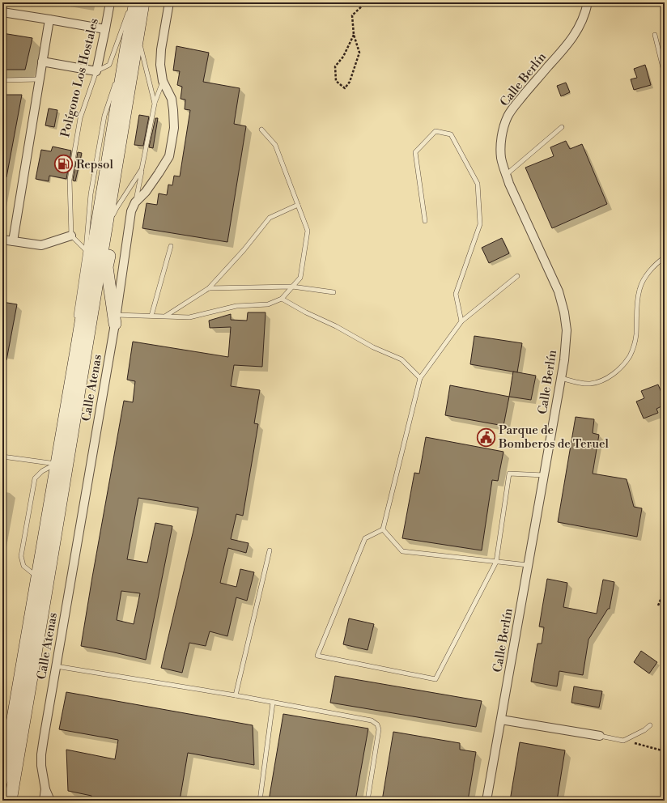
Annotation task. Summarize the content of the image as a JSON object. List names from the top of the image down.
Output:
{
  "streets": {
    "street": ["Polígono Los Hostales", "Calle Berlín", "Calle Atenas"]
  },
  "places": {
    "fuel station": ["Repsol"],
    "public building": ["Parque de Bomberos de Teruel"]
  }
}
